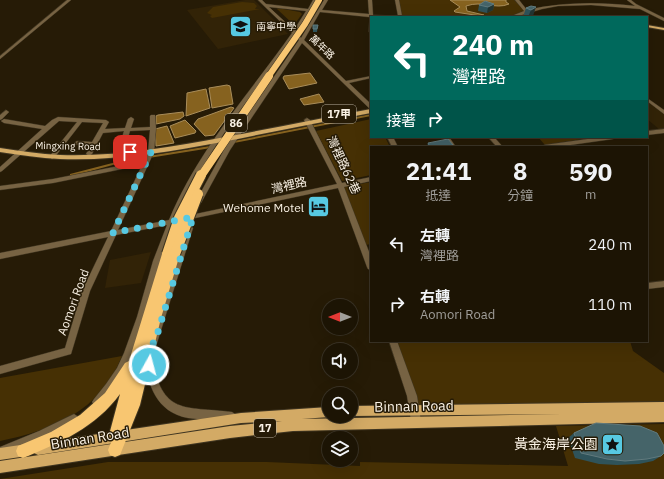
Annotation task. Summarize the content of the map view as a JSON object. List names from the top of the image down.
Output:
{
  "streets": {
    "highway": ["86"],
    "main road": [
      "17甲",
      "Mingxing Road",
      "Binnan Road",
      "17"
    ],
    "street": [
      "萬年路",
      "灣裡路62巷",
      "灣裡路",
      "Aomori Road"
    ]
  },
  "crossings": [
    ["Mingxing Road", "灣裡路62巷"],
    ["Mingxing Road", "Aomori Road"],
    ["灣裡路62巷", "灣裡路"],
    ["灣裡路", "Aomori Road"]
  ],
  "places": {
    "school or university": ["南寧中學"],
    "hotel": ["Wehome Motel"],
    "place": ["黃金海岸公園"]
  },
  "north": "left",
  "page": {
    "turn": ["240 m", "灣裡路"],
    "then": "接著",
    "eta": [
      "21:41",
      "抵達",
      "8",
      "分鐘",
      "590",
      "m"
    ],
    "list": [
      {
        "name": "左轉",
        "note": "灣裡路",
        "value": "240 m"
      },
      {
        "name": "右轉",
        "note": "Aomori Road",
        "value": "110 m"
      }
    ]
  }
}
